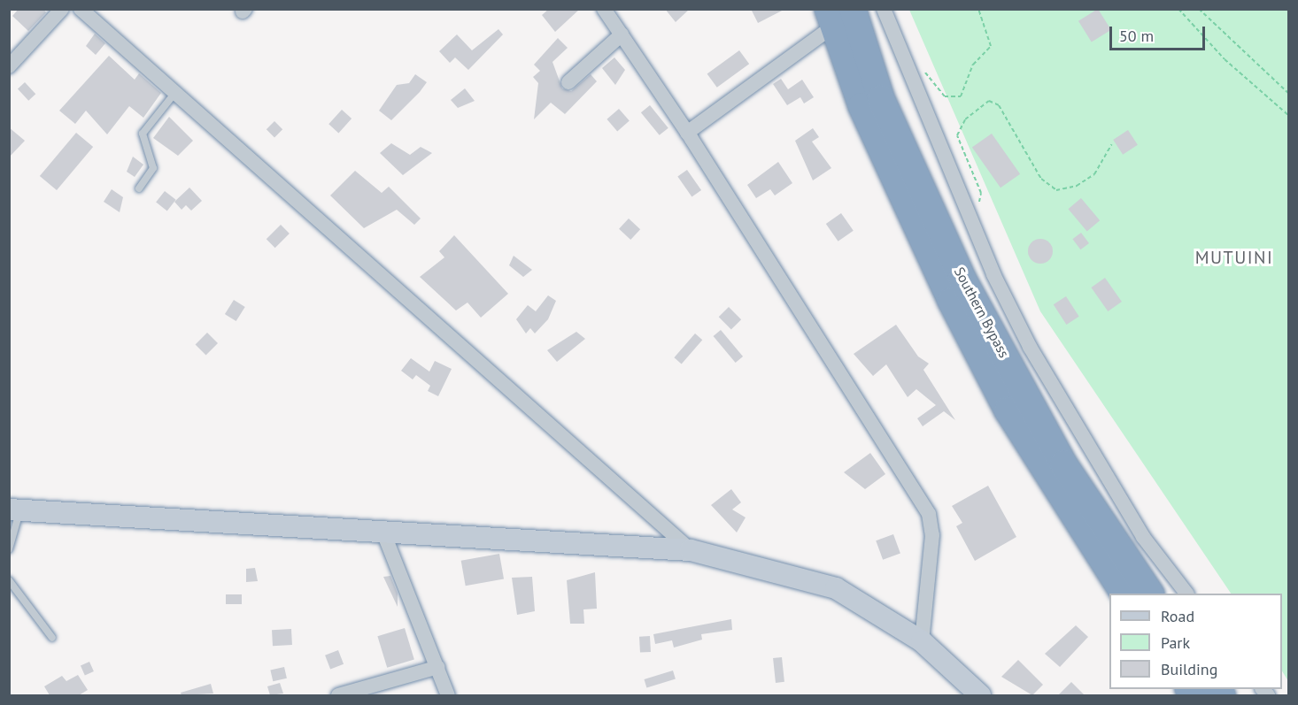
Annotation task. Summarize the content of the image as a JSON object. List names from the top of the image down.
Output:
{
  "streets": {
    "highway": ["Southern Bypass"]
  },
  "districts": ["MUTUINI"],
  "legend": ["Road", "Park", "Building"],
  "scale_bar": "50 m"
}
